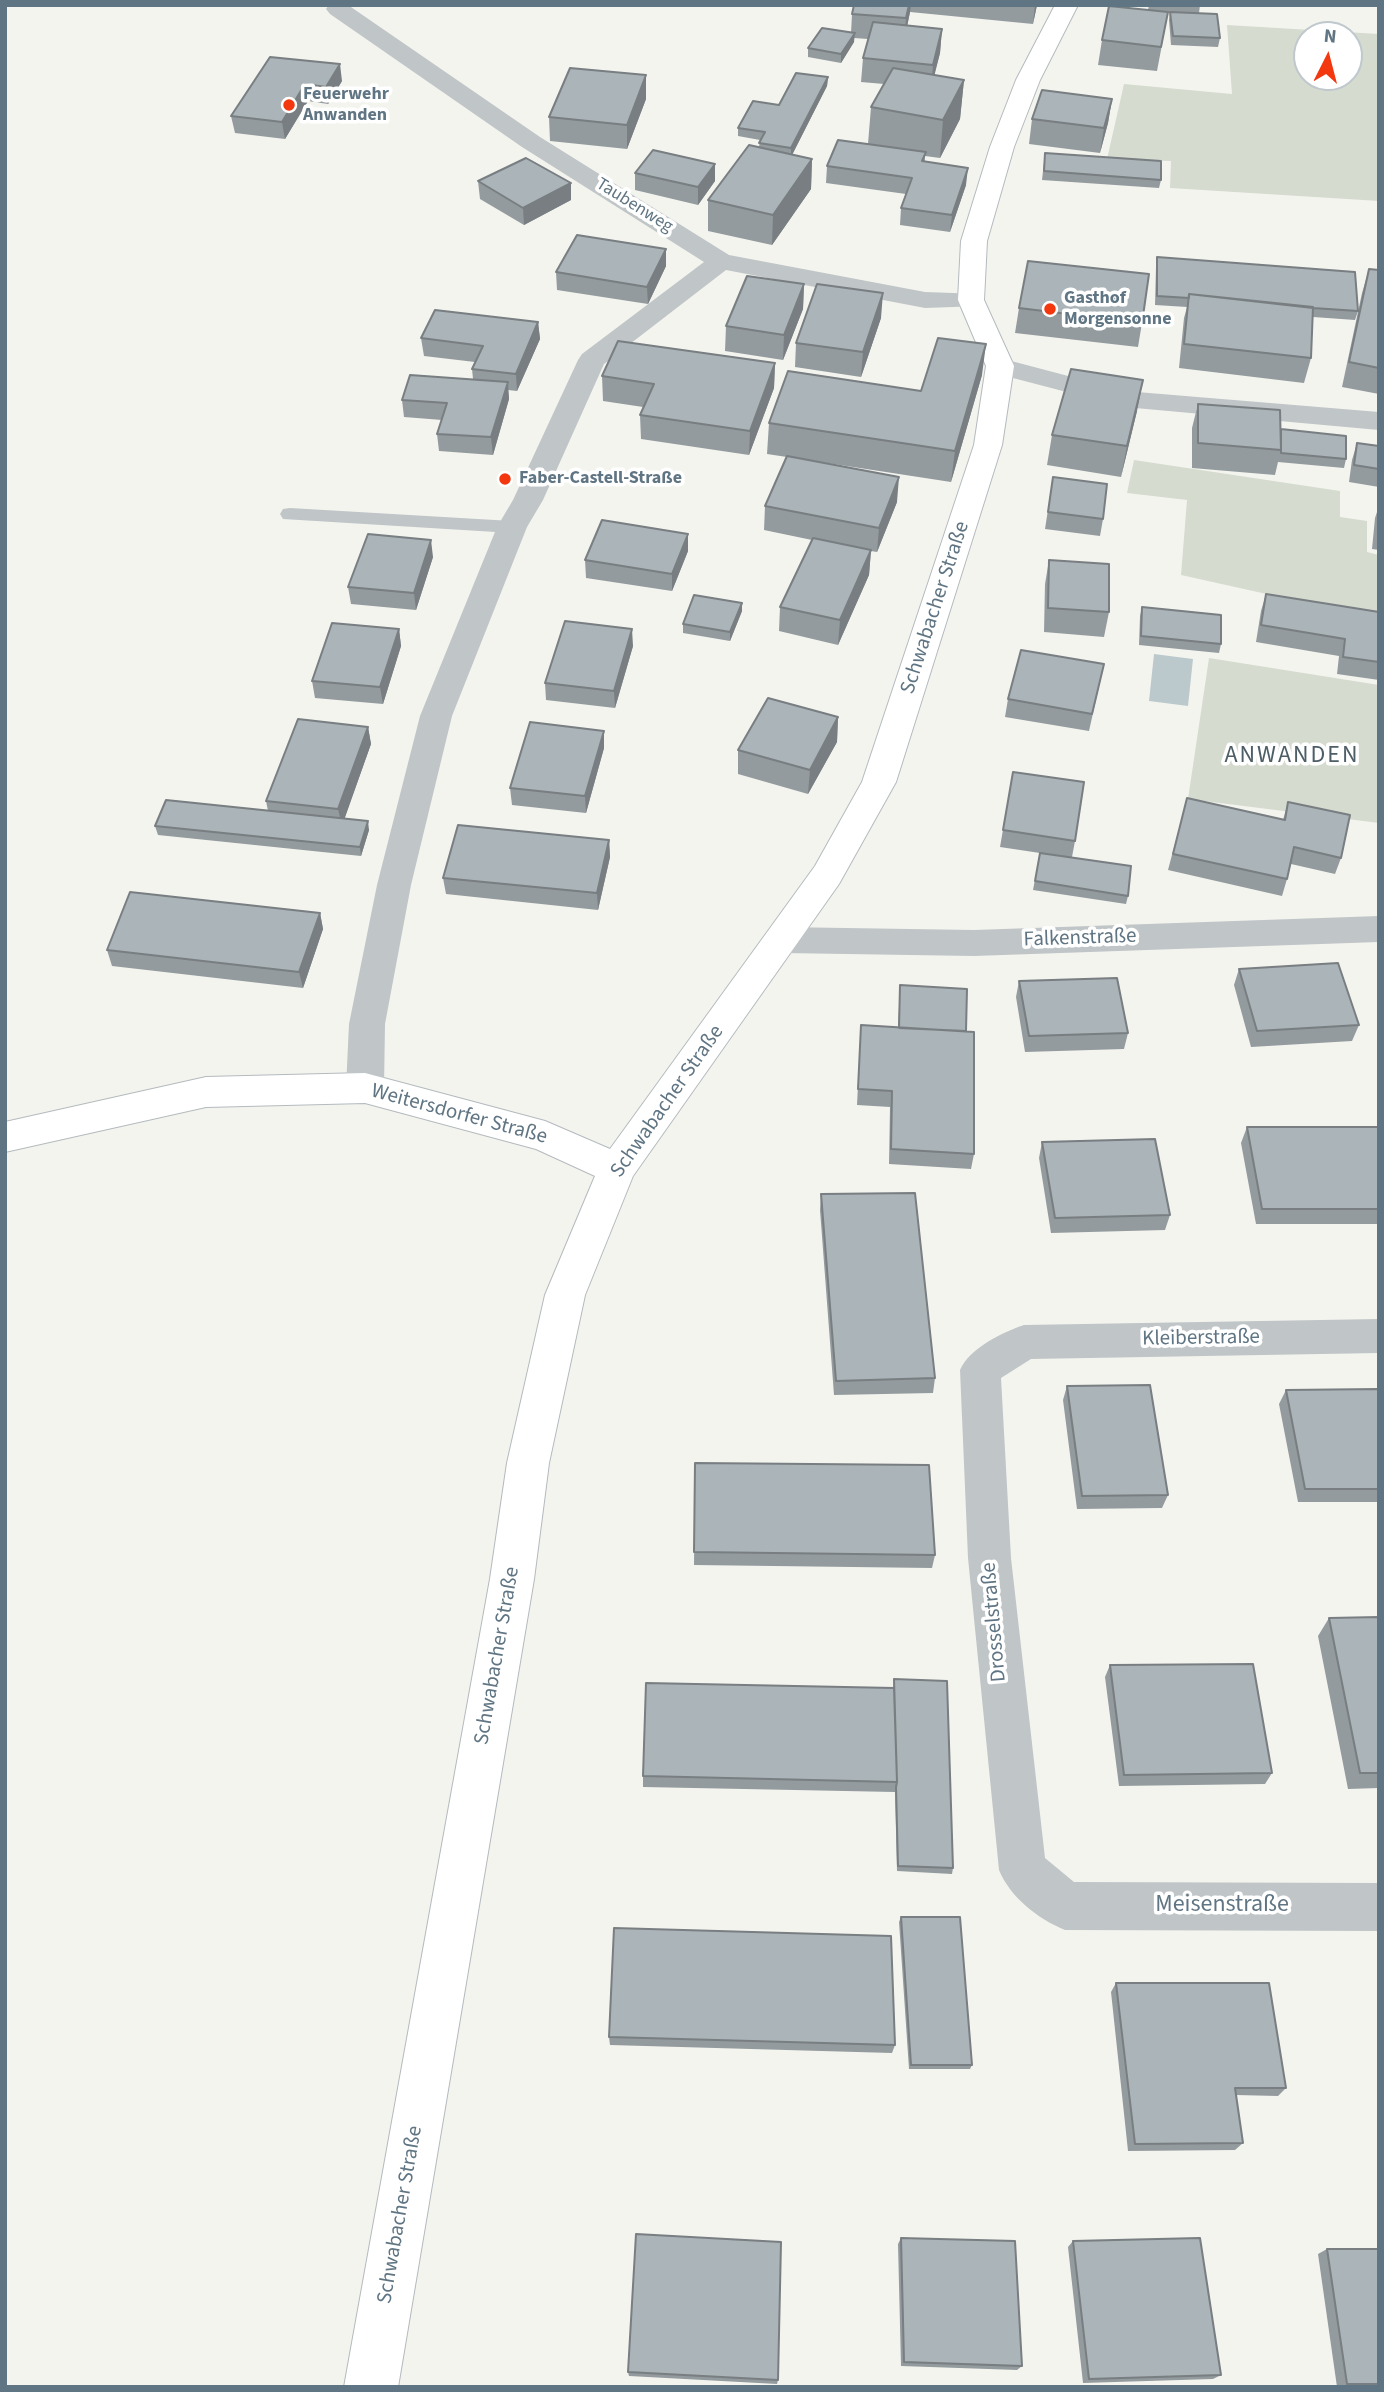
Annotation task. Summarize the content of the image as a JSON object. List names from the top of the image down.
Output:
{
  "streets": {
    "street": [
      "Taubenweg",
      "Schwabacher Straße",
      "Falkenstraße",
      "Weitersdorfer Straße",
      "Kleiberstraße",
      "Drosselstraße",
      "Meisenstraße"
    ]
  },
  "crossings": [
    ["Schwabacher Straße", "Falkenstraße"],
    ["Schwabacher Straße", "Weitersdorfer Straße"],
    ["Kleiberstraße", "Drosselstraße"],
    ["Drosselstraße", "Meisenstraße"]
  ],
  "districts": ["ANWANDEN"],
  "places": ["Feuerwehr Anwanden", "Gasthof Morgensonne", "Faber-Castell-Straße"],
  "north": "top"
}
